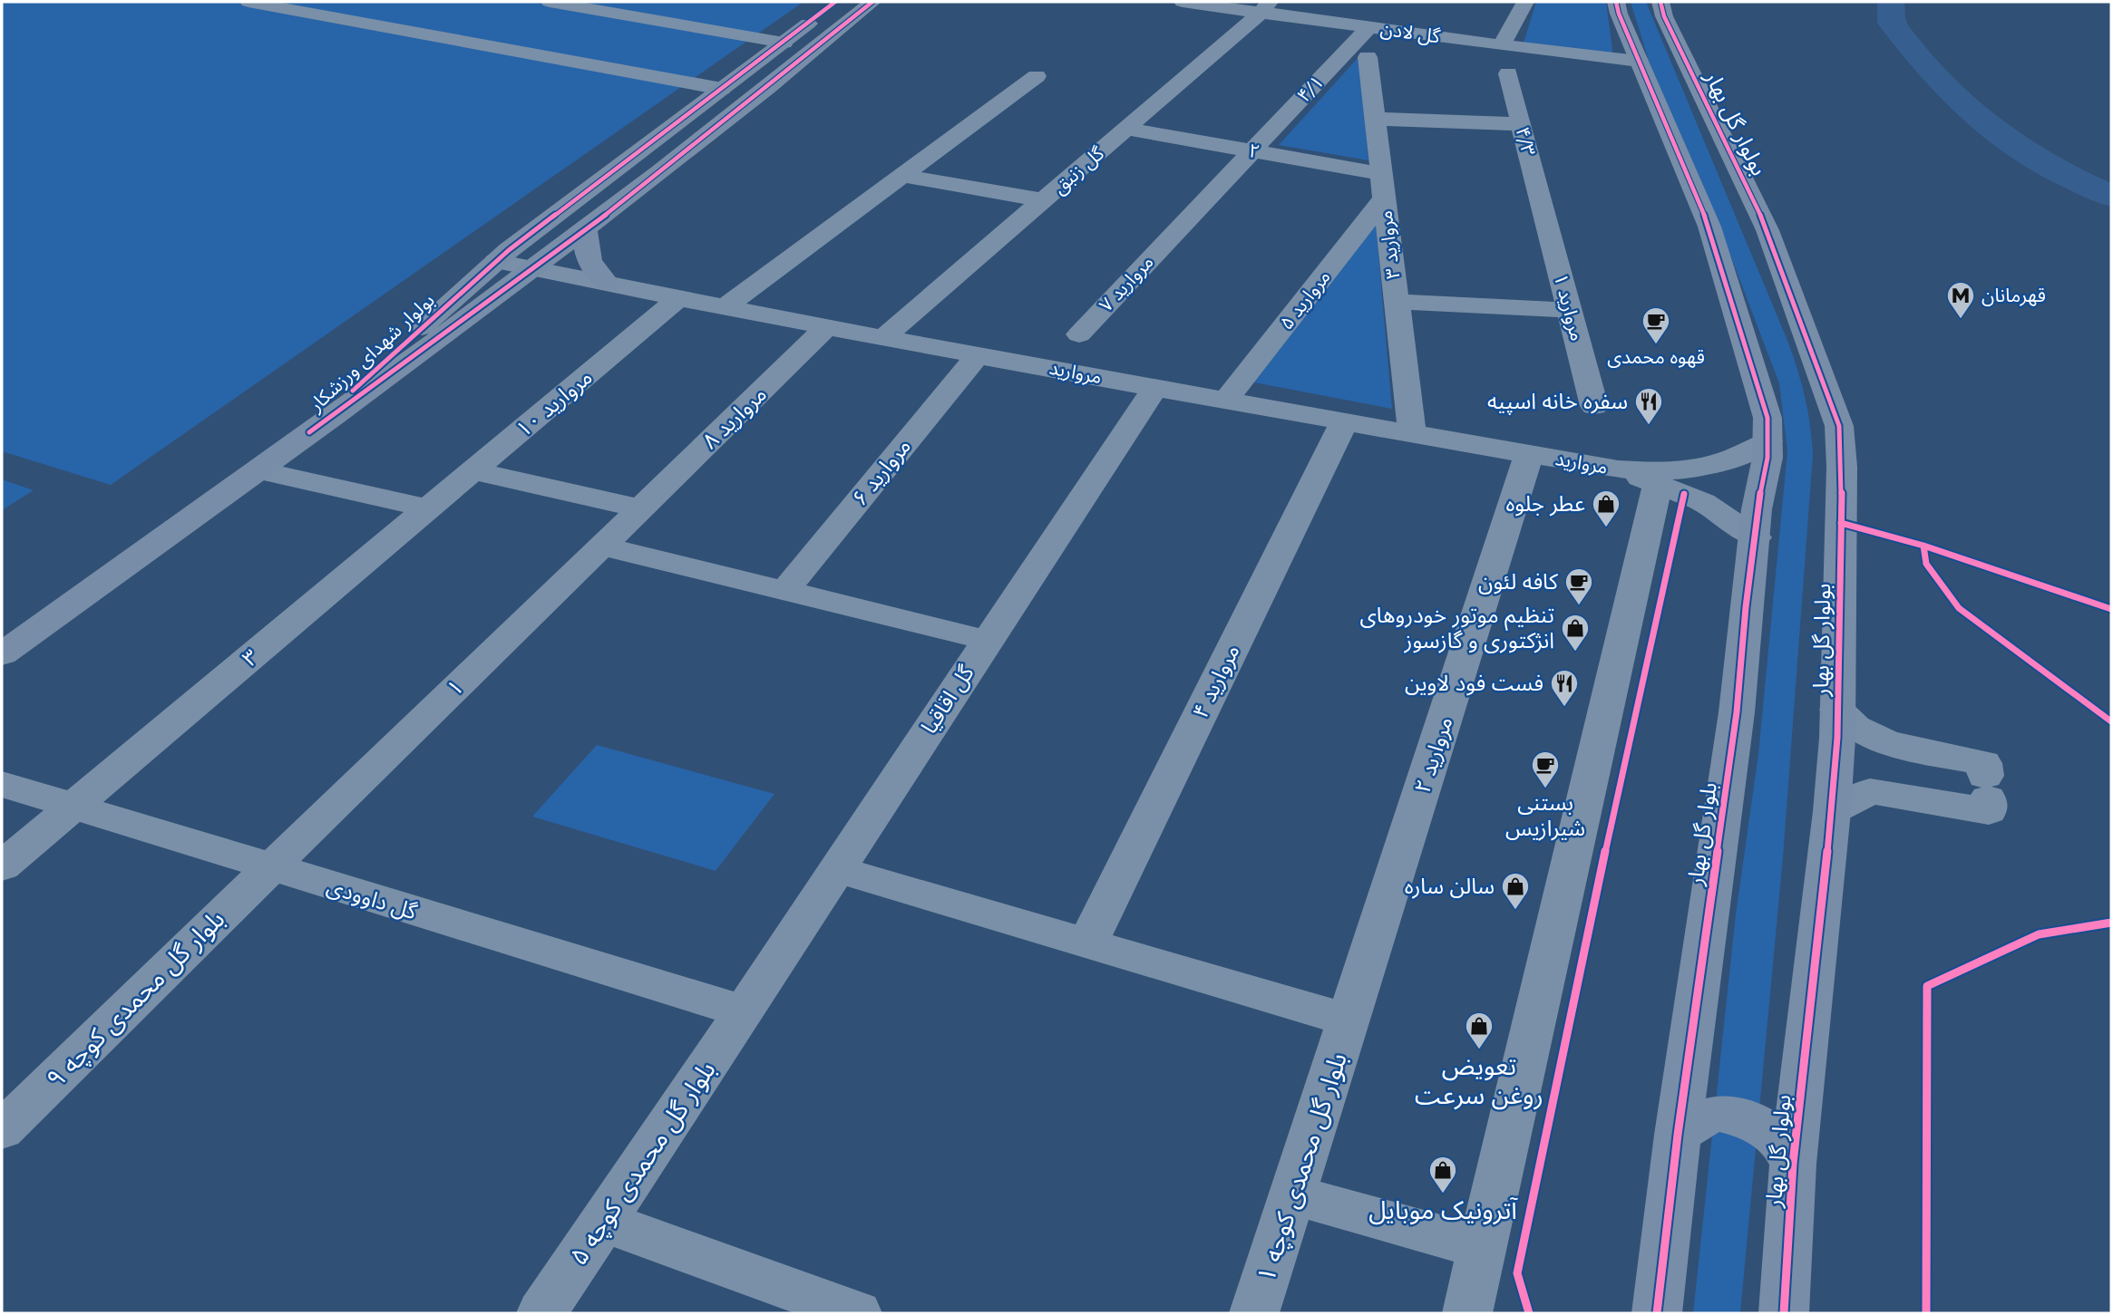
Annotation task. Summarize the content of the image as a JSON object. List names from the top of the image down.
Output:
{
  "streets": {
    "main road": ["بولوار گل بهار", "بولوار شهدای ورزشکار", "بلوار گل بهار"],
    "street": [
      "گل لادن",
      "۴/۱",
      "۴/۳",
      "۲",
      "گل زنبق",
      "مروارید ۳",
      "مروارید ۷",
      "مروارید ۵",
      "مروارید ۱",
      "مروارید",
      "مروارید ۱۰",
      "مروارید ۸",
      "مروارید ۶",
      "۳",
      "مروارید ۴",
      "۱",
      "گل اقاقیا",
      "مروارید ۲",
      "گل داوودی",
      "بلوار گل محمدی کوچه ۹",
      "بلوار گل محمدی کوچه ۵",
      "بلوار گل محمدی کوچه ۱"
    ]
  },
  "crossings": [
    ["گل لادن", "۴/۱"],
    ["گل لادن", "گل زنبق"],
    ["۴/۱", "۲"],
    ["۴/۱", "مروارید ۷"],
    ["۴/۳", "مروارید ۱"],
    ["۲", "گل زنبق"],
    ["۲", "مروارید ۳"],
    ["۲", "مروارید ۵"],
    ["گل زنبق", "مروارید"],
    ["مروارید ۳", "مروارید ۵"],
    ["مروارید ۳", "مروارید"],
    ["مروارید ۵", "مروارید"],
    ["بولوار شهدای ورزشکار", "مروارید"],
    ["مروارید", "مروارید ۱۰"],
    ["مروارید", "مروارید ۸"],
    ["مروارید", "مروارید ۶"],
    ["مروارید", "مروارید ۴"],
    ["مروارید", "گل اقاقیا"],
    ["مروارید", "مروارید ۲"],
    ["مروارید", "بلوار گل بهار"],
    ["مروارید ۱۰", "۳"],
    ["مروارید ۸", "۱"],
    ["۳", "گل داوودی"],
    ["۱", "گل داوودی"],
    ["۱", "بلوار گل محمدی کوچه ۹"],
    ["گل اقاقیا", "گل داوودی"],
    ["گل اقاقیا", "بلوار گل محمدی کوچه ۵"],
    ["مروارید ۲", "بلوار گل محمدی کوچه ۱"],
    ["گل داوودی", "بلوار گل محمدی کوچه ۹"],
    ["گل داوودی", "بلوار گل محمدی کوچه ۵"]
  ],
  "places": {
    "metro station": ["قهرمانان"],
    "cafe": ["قهوه محمدی", "کافه لئون", "بستنی شیرازیس"],
    "restaurant": ["سفره خانه اسپیه", "فست فود لاوین"],
    "shop": [
      "عطر جلوه",
      "تنظیم موتور خودروهای انژکتوری و گازسوز",
      "سالن ساره",
      "تعویض روغن سرعت",
      "آترونیک موبایل"
    ]
  }
}
